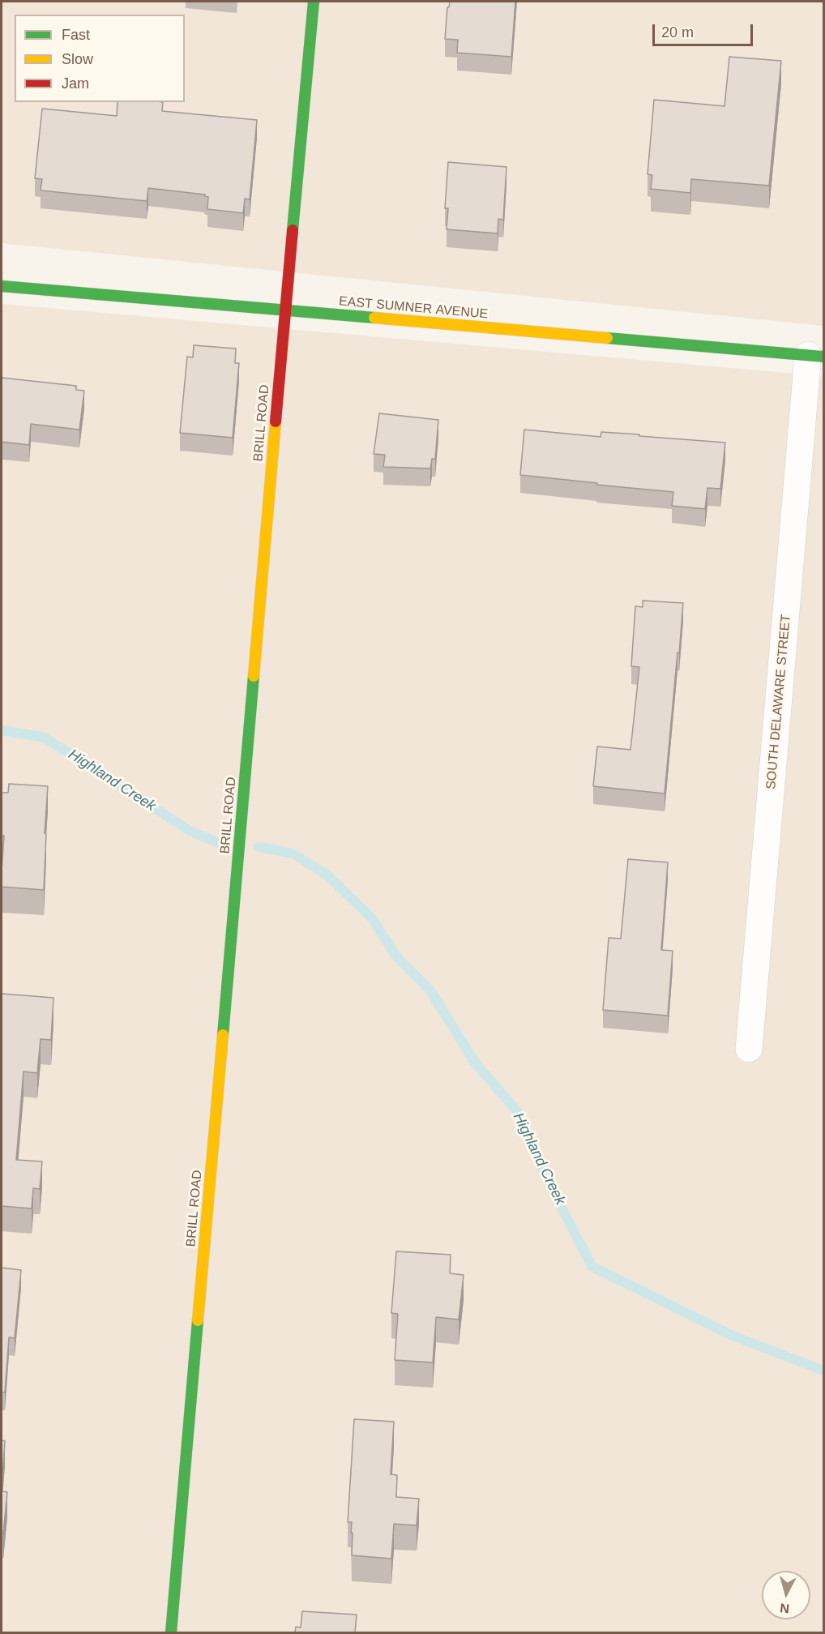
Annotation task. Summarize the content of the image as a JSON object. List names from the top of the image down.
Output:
{
  "streets": {
    "street": ["EAST SUMNER AVENUE", "BRILL ROAD", "SOUTH DELAWARE STREET"]
  },
  "crossings": [
    ["EAST SUMNER AVENUE", "BRILL ROAD"],
    ["EAST SUMNER AVENUE", "SOUTH DELAWARE STREET"]
  ],
  "water": ["Highland Creek"],
  "legend": ["Fast", "Slow", "Jam"],
  "scale_bar": "20 m",
  "north": "bottom"
}
